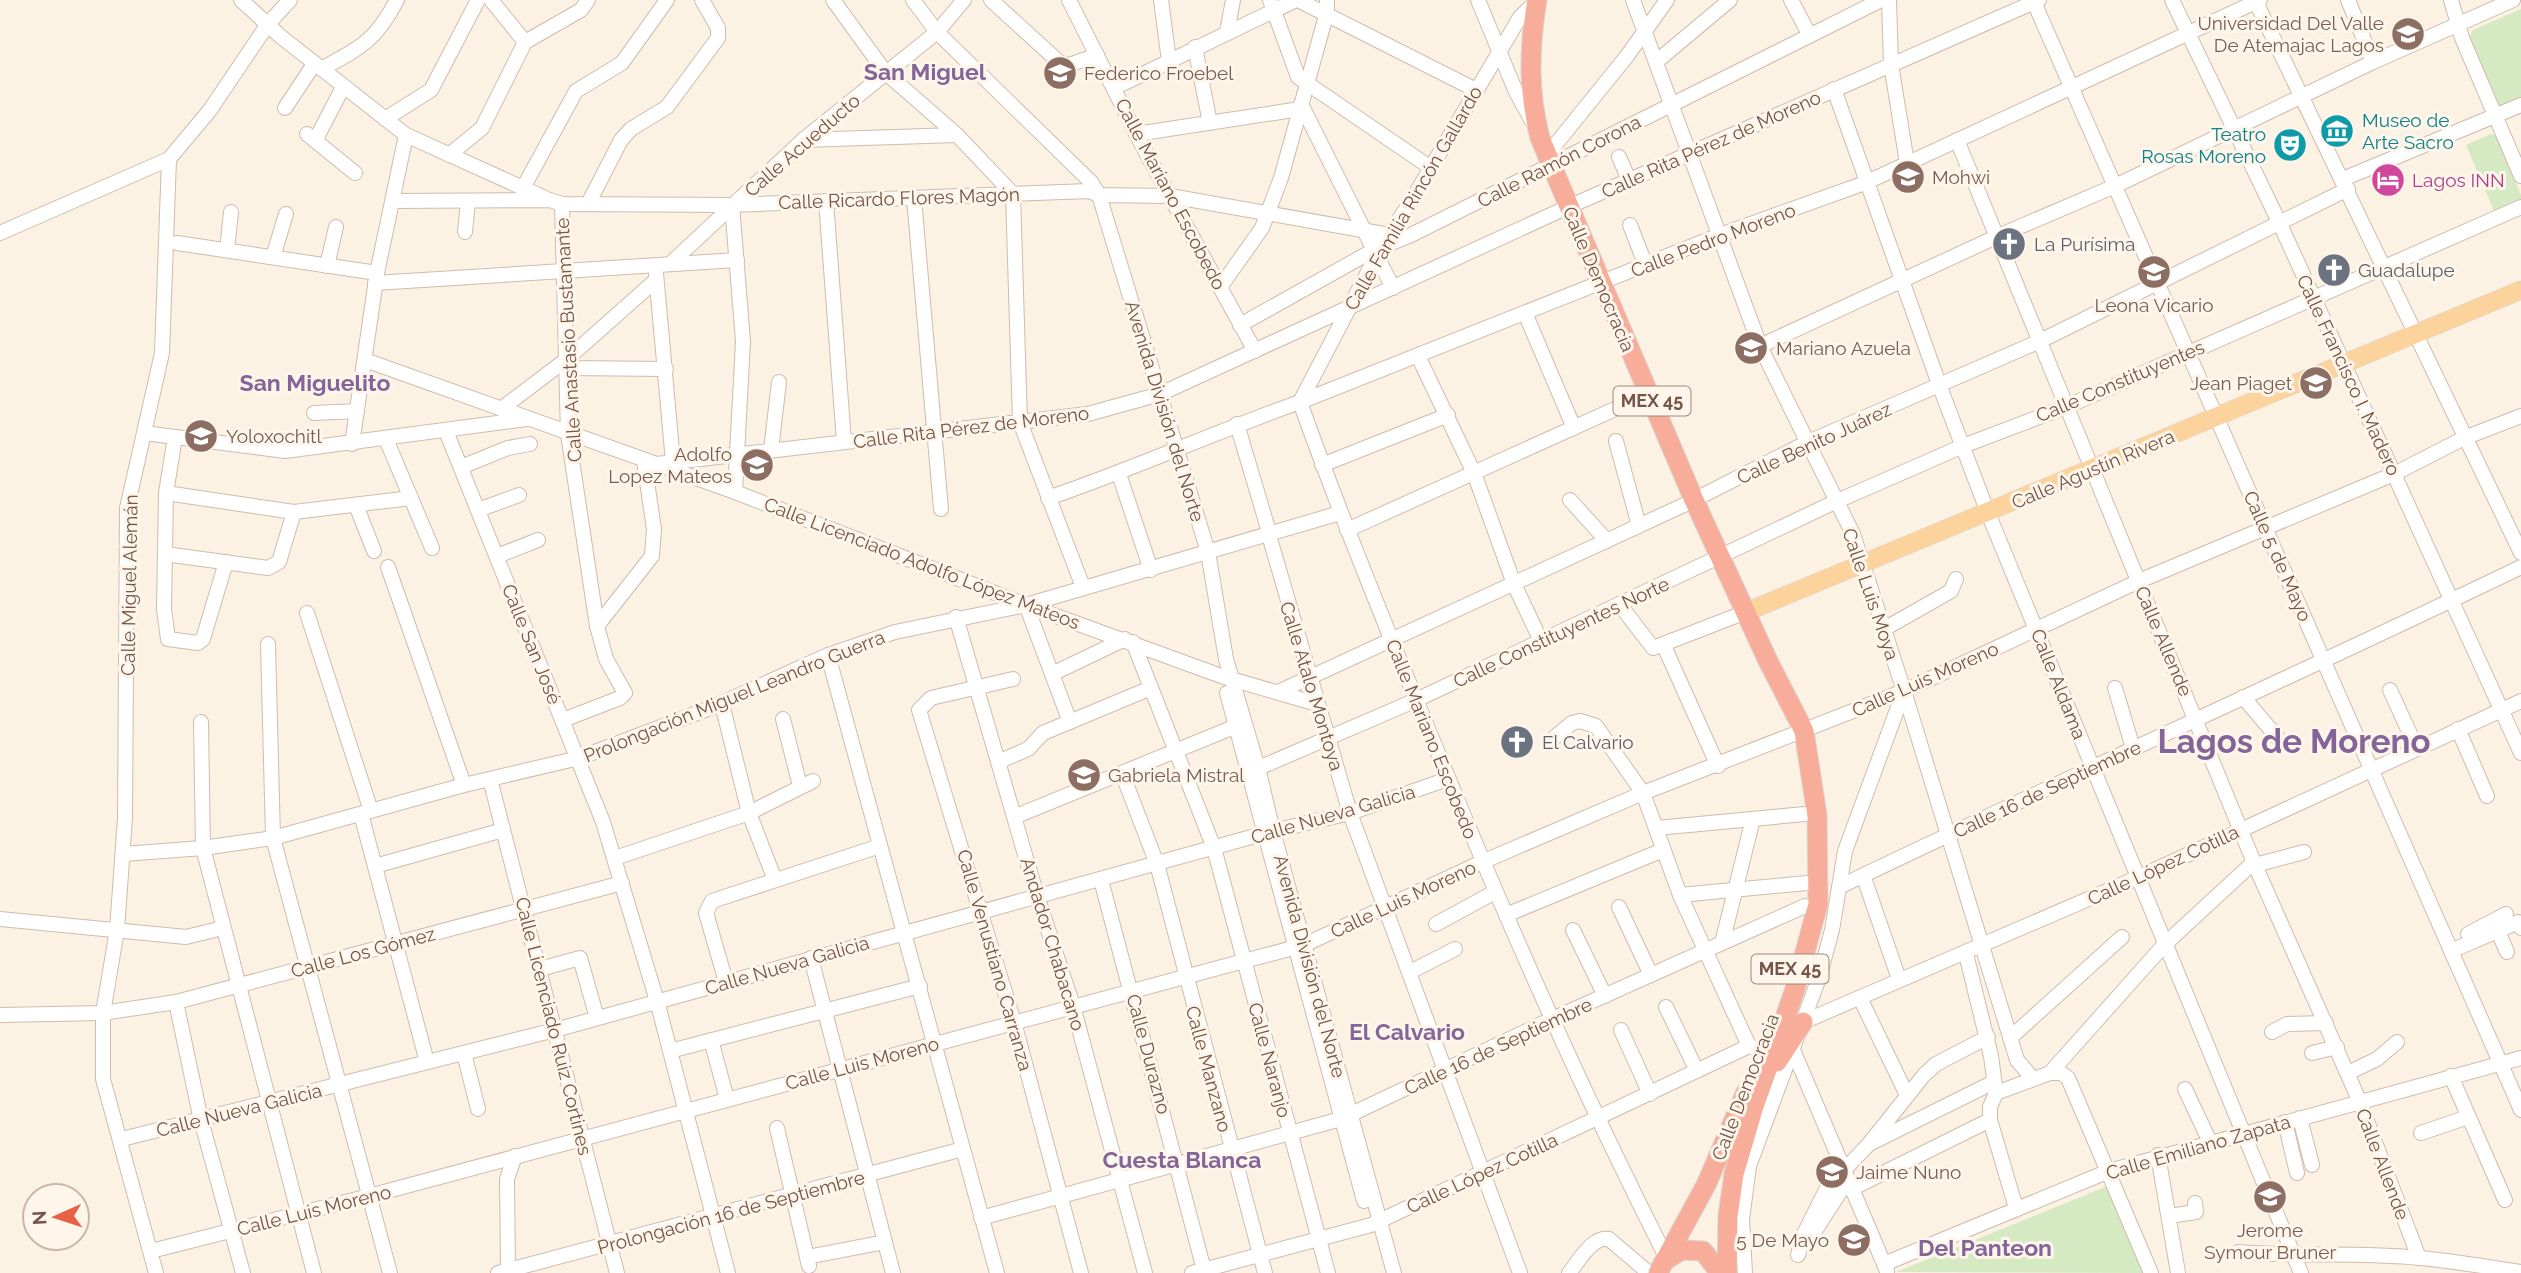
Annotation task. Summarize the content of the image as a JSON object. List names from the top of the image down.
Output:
{
  "streets": {
    "highway": ["Calle Democracia", "MEX 45"],
    "main road": ["Calle Agustín Rivera"],
    "street": [
      "Calle Rita Pérez de Moreno",
      "Calle Acueducto",
      "Calle Ramón Corona",
      "Calle Mariano Escobedo",
      "Calle Ricardo Flores Magón",
      "Calle Familia Rincón Gallardo",
      "Calle Pedro Moreno",
      "Calle Anastasio Bustamante",
      "Calle Francisco I. Madero",
      "Calle Constituyentes",
      "Avenida División del Norte",
      "Calle Benito Juárez",
      "Calle 5 de Mayo",
      "Calle Licenciado Adolfo López Mateos",
      "Calle Miguel Alemán",
      "Calle Luis Moya",
      "Calle Constituyentes Norte",
      "Calle Allende",
      "Calle San José",
      "Calle Luis Moreno",
      "Calle Aldama",
      "Calle Atalo Montoya",
      "Prolongación Miguel Leandro Guerra",
      "Calle 16 de Septiembre",
      "Calle Nueva Galicia",
      "Calle López Cotilla",
      "Andador Chabacano",
      "Calle Los Gómez",
      "Calle Venustiano Carranza",
      "Calle Licenciado Ruiz Cortines",
      "Calle Durazno",
      "Calle Naranjo",
      "Calle Manzano",
      "Calle Emiliano Zapata",
      "Prolongación 16 de Septiembre"
    ]
  },
  "crossings": [
    ["Calle Rita Pérez de Moreno", "Calle Mariano Escobedo"],
    ["Calle Rita Pérez de Moreno", "Calle Familia Rincón Gallardo"],
    ["Calle Rita Pérez de Moreno", "Calle Democracia"],
    ["Calle Rita Pérez de Moreno", "Avenida División del Norte"],
    ["Calle Rita Pérez de Moreno", "Calle 5 de Mayo"],
    ["Calle Rita Pérez de Moreno", "Calle Licenciado Adolfo López Mateos"],
    ["Calle Rita Pérez de Moreno", "Calle Luis Moya"],
    ["Calle Rita Pérez de Moreno", "Calle Aldama"],
    ["Calle Acueducto", "Calle Ricardo Flores Magón"],
    ["Calle Acueducto", "Avenida División del Norte"],
    ["Calle Ramón Corona", "Calle Mariano Escobedo"],
    ["Calle Ramón Corona", "Calle Familia Rincón Gallardo"],
    ["Calle Ramón Corona", "Calle Democracia"],
    ["Calle Ramón Corona", "Calle Luis Moya"],
    ["Calle Mariano Escobedo", "Calle Ricardo Flores Magón"],
    ["Calle Mariano Escobedo", "Calle Familia Rincón Gallardo"],
    ["Calle Mariano Escobedo", "Calle Pedro Moreno"],
    ["Calle Mariano Escobedo", "Calle Democracia"],
    ["Calle Mariano Escobedo", "Calle Benito Juárez"],
    ["Calle Mariano Escobedo", "Calle Constituyentes Norte"],
    ["Calle Mariano Escobedo", "Calle Luis Moreno"],
    ["Calle Mariano Escobedo", "Prolongación Miguel Leandro Guerra"],
    ["Calle Mariano Escobedo", "Calle 16 de Septiembre"],
    ["Calle Mariano Escobedo", "Calle Nueva Galicia"],
    ["Calle Mariano Escobedo", "Calle López Cotilla"],
    ["Calle Ricardo Flores Magón", "Calle Anastasio Bustamante"],
    ["Calle Ricardo Flores Magón", "Avenida División del Norte"],
    ["Calle Familia Rincón Gallardo", "Calle Pedro Moreno"],
    ["Calle Familia Rincón Gallardo", "Calle Democracia"],
    ["Calle Pedro Moreno", "Calle Democracia"],
    ["Calle Pedro Moreno", "Calle Francisco I. Madero"],
    ["Calle Pedro Moreno", "Avenida División del Norte"],
    ["Calle Pedro Moreno", "Calle 5 de Mayo"],
    ["Calle Pedro Moreno", "Calle Luis Moya"],
    ["Calle Pedro Moreno", "Calle Allende"],
    ["Calle Pedro Moreno", "Calle Aldama"],
    ["Calle Pedro Moreno", "Calle Atalo Montoya"],
    ["Calle Democracia", "Calle Constituyentes"],
    ["Calle Democracia", "MEX 45"],
    ["Calle Democracia", "Calle Benito Juárez"],
    ["Calle Democracia", "Calle Agustín Rivera"],
    ["Calle Democracia", "Calle Constituyentes Norte"],
    ["Calle Democracia", "Calle Luis Moreno"],
    ["Calle Democracia", "Calle 16 de Septiembre"],
    ["Calle Democracia", "Calle López Cotilla"],
    ["Calle Anastasio Bustamante", "Calle Licenciado Adolfo López Mateos"],
    ["Calle Anastasio Bustamante", "Calle San José"],
    ["Calle Francisco I. Madero", "Calle Constituyentes"],
    ["Calle Francisco I. Madero", "Calle Benito Juárez"],
    ["Calle Francisco I. Madero", "Calle Agustín Rivera"],
    ["Calle Francisco I. Madero", "Calle Luis Moreno"],
    ["Calle Francisco I. Madero", "Calle 16 de Septiembre"],
    ["Calle Francisco I. Madero", "Calle López Cotilla"],
    ["Calle Constituyentes", "Calle 5 de Mayo"],
    ["Calle Constituyentes", "Calle Luis Moya"],
    ["Calle Constituyentes", "Calle Constituyentes Norte"],
    ["Calle Constituyentes", "Calle Allende"],
    ["Calle Constituyentes", "Calle Aldama"],
    ["Avenida División del Norte", "Calle Licenciado Adolfo López Mateos"],
    ["Avenida División del Norte", "Calle Constituyentes Norte"],
    ["Avenida División del Norte", "Calle Luis Moreno"],
    ["Avenida División del Norte", "Prolongación Miguel Leandro Guerra"],
    ["Avenida División del Norte", "Calle 16 de Septiembre"],
    ["Avenida División del Norte", "Calle Nueva Galicia"],
    ["Avenida División del Norte", "Calle López Cotilla"],
    ["Calle Benito Juárez", "Calle 5 de Mayo"],
    ["Calle Benito Juárez", "Calle Licenciado Adolfo López Mateos"],
    ["Calle Benito Juárez", "Calle Luis Moya"],
    ["Calle Benito Juárez", "Calle Allende"],
    ["Calle Benito Juárez", "Calle Aldama"],
    ["Calle Benito Juárez", "Calle Atalo Montoya"],
    ["Calle Agustín Rivera", "Calle 5 de Mayo"],
    ["Calle Agustín Rivera", "Calle Luis Moya"],
    ["Calle Agustín Rivera", "Calle Allende"],
    ["Calle Agustín Rivera", "Calle Aldama"],
    ["Calle 5 de Mayo", "Calle Luis Moreno"],
    ["Calle 5 de Mayo", "Calle 16 de Septiembre"],
    ["Calle 5 de Mayo", "Calle López Cotilla"],
    ["Calle 5 de Mayo", "Calle Emiliano Zapata"],
    ["Calle Licenciado Adolfo López Mateos", "Calle Atalo Montoya"],
    ["Calle Licenciado Adolfo López Mateos", "Prolongación Miguel Leandro Guerra"],
    ["Calle Licenciado Adolfo López Mateos", "Calle Naranjo"],
    ["Calle Miguel Alemán", "Calle Luis Moreno"],
    ["Calle Miguel Alemán", "Prolongación Miguel Leandro Guerra"],
    ["Calle Miguel Alemán", "Calle Nueva Galicia"],
    ["Calle Miguel Alemán", "Calle Los Gómez"],
    ["Calle Luis Moya", "Calle Luis Moreno"],
    ["Calle Luis Moya", "Calle 16 de Septiembre"],
    ["Calle Luis Moya", "Calle López Cotilla"],
    ["Calle Constituyentes Norte", "Calle Atalo Montoya"],
    ["Calle Allende", "Calle Luis Moreno"],
    ["Calle Allende", "Calle 16 de Septiembre"],
    ["Calle Allende", "Calle López Cotilla"],
    ["Calle Allende", "Calle Emiliano Zapata"],
    ["Calle San José", "Calle Luis Moreno"],
    ["Calle San José", "Prolongación Miguel Leandro Guerra"],
    ["Calle San José", "Calle Nueva Galicia"],
    ["Calle San José", "Calle Los Gómez"],
    ["Calle San José", "Prolongación 16 de Septiembre"],
    ["Calle Luis Moreno", "Calle Aldama"],
    ["Calle Luis Moreno", "Calle Atalo Montoya"],
    ["Calle Luis Moreno", "Andador Chabacano"],
    ["Calle Luis Moreno", "Calle Venustiano Carranza"],
    ["Calle Luis Moreno", "Calle Licenciado Ruiz Cortines"],
    ["Calle Luis Moreno", "Calle Durazno"],
    ["Calle Luis Moreno", "Calle Naranjo"],
    ["Calle Luis Moreno", "Calle Manzano"],
    ["Calle Aldama", "Calle 16 de Septiembre"],
    ["Calle Aldama", "Calle López Cotilla"],
    ["Calle Aldama", "Calle Emiliano Zapata"],
    ["Calle Atalo Montoya", "Prolongación Miguel Leandro Guerra"],
    ["Calle Atalo Montoya", "Calle 16 de Septiembre"],
    ["Calle Atalo Montoya", "Calle Nueva Galicia"],
    ["Calle Atalo Montoya", "Calle López Cotilla"],
    ["Prolongación Miguel Leandro Guerra", "Andador Chabacano"],
    ["Prolongación Miguel Leandro Guerra", "Calle Licenciado Ruiz Cortines"],
    ["Calle 16 de Septiembre", "Andador Chabacano"],
    ["Calle 16 de Septiembre", "Calle Venustiano Carranza"],
    ["Calle 16 de Septiembre", "Calle Durazno"],
    ["Calle 16 de Septiembre", "Calle Naranjo"],
    ["Calle 16 de Septiembre", "Calle Manzano"],
    ["Calle Nueva Galicia", "Andador Chabacano"],
    ["Calle Nueva Galicia", "Calle Venustiano Carranza"],
    ["Calle Nueva Galicia", "Calle Licenciado Ruiz Cortines"],
    ["Calle Nueva Galicia", "Calle Durazno"],
    ["Calle Nueva Galicia", "Calle Naranjo"],
    ["Calle Nueva Galicia", "Calle Manzano"],
    ["Calle López Cotilla", "Calle Durazno"],
    ["Calle López Cotilla", "Calle Naranjo"],
    ["Calle López Cotilla", "Calle Manzano"],
    ["Andador Chabacano", "Calle Venustiano Carranza"],
    ["Calle Los Gómez", "Calle Licenciado Ruiz Cortines"],
    ["Calle Licenciado Ruiz Cortines", "Prolongación 16 de Septiembre"]
  ],
  "districts": [
    "San Miguel",
    "San Miguelito",
    "Lagos de Moreno",
    "El Calvario",
    "Cuesta Blanca",
    "Del Panteon"
  ],
  "places": {
    "school or university": [
      "Universidad Del Valle De Atemajac Lagos",
      "Federico Froebel",
      "Mohwi",
      "Leona Vicario",
      "Mariano Azuela",
      "Jean Piaget",
      "Yoloxochitl",
      "Adolfo Lopez Mateos",
      "Gabriela Mistral",
      "Jaime Nuno",
      "Jerome Symour Bruner",
      "5 De Mayo"
    ],
    "museum": ["Museo de Arte Sacro"],
    "theatre": ["Teatro Rosas Moreno"],
    "hotel": ["Lagos INN"],
    "church": ["La Purísima", "Guadalupe", "El Calvario"]
  },
  "north": "left"
}
